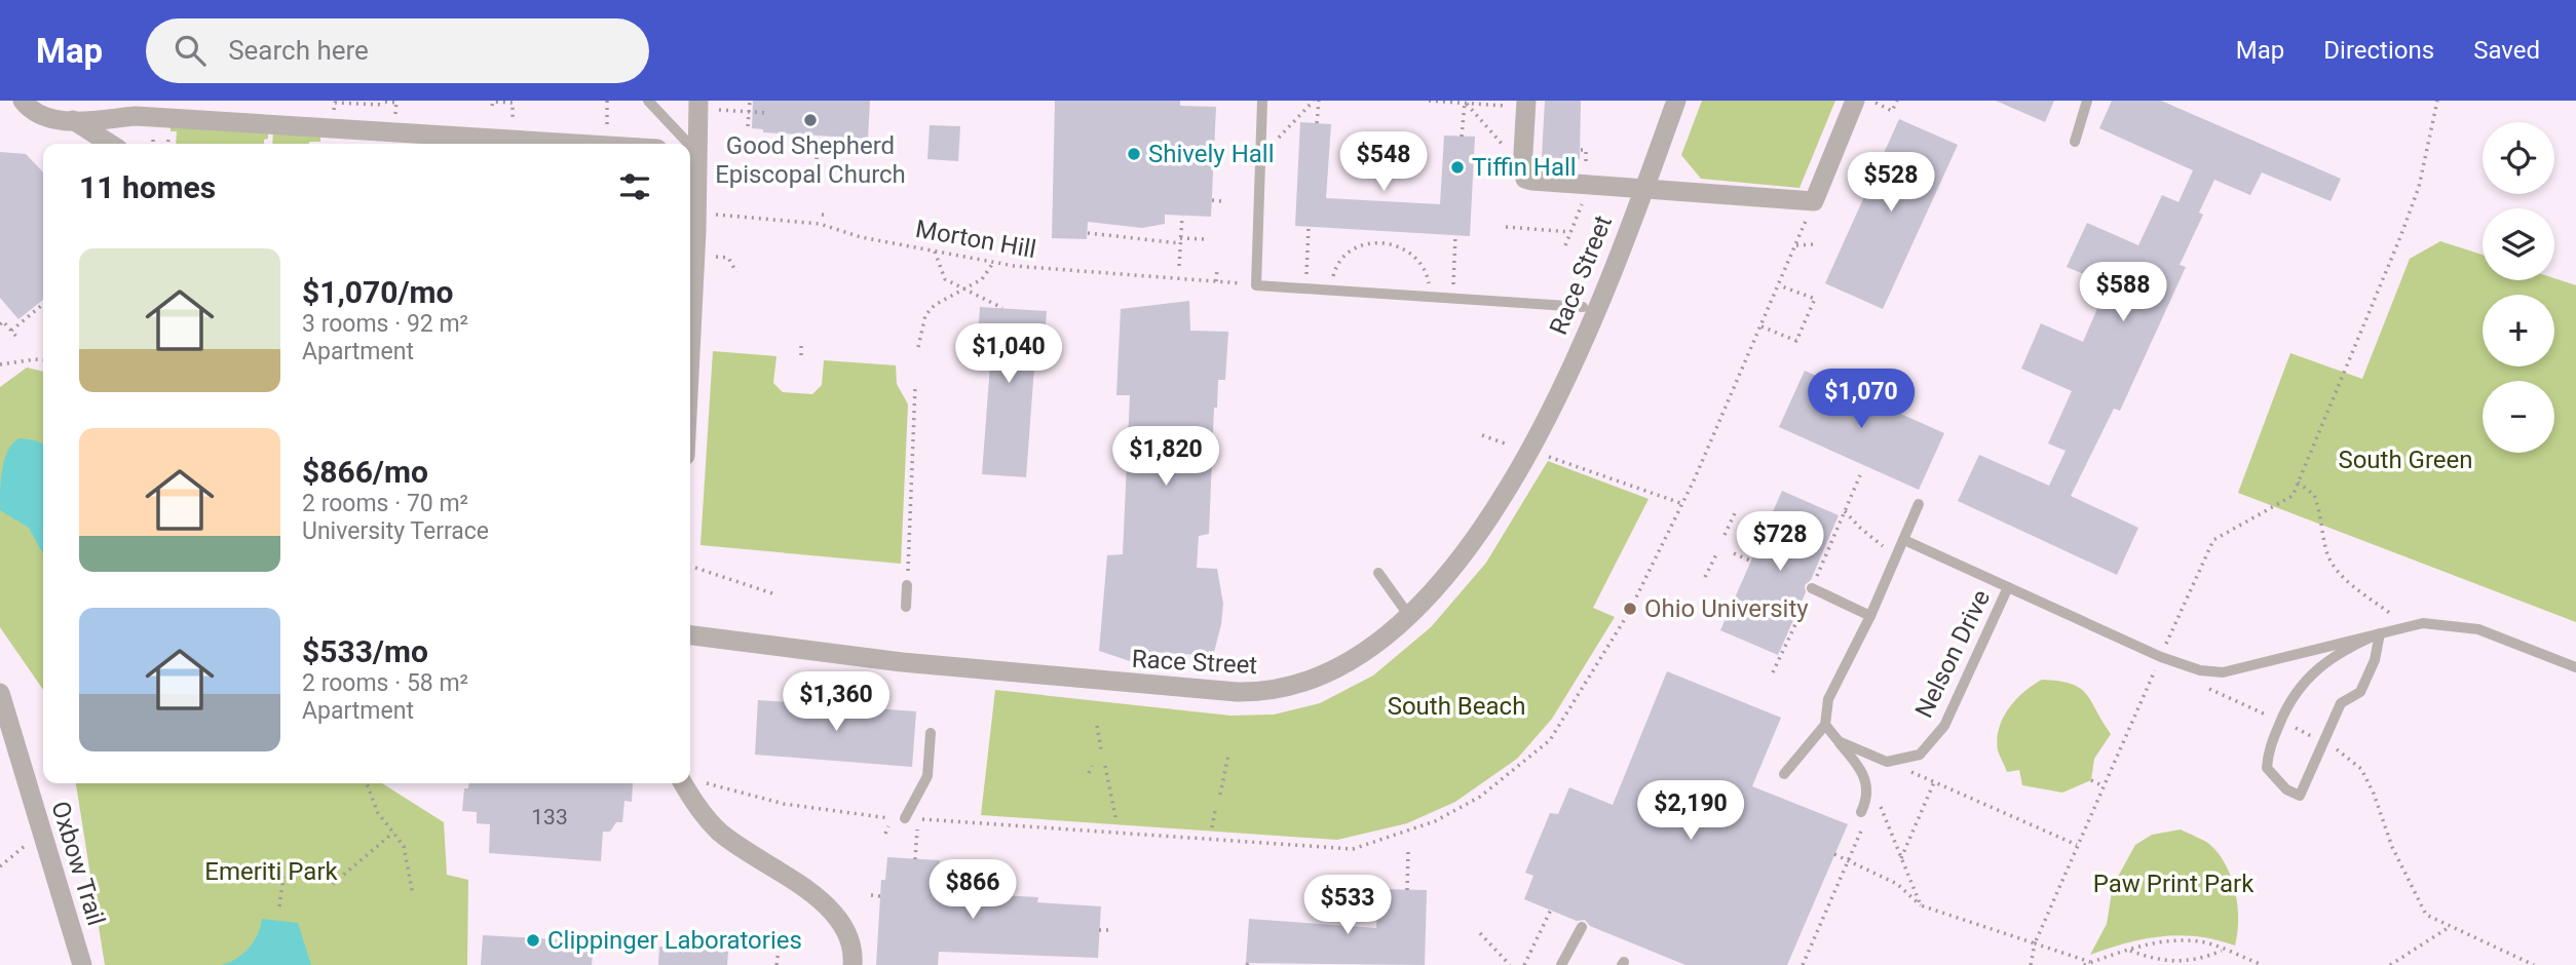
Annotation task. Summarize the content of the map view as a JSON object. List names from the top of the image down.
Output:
{
  "streets": {
    "street": ["Race Street", "Oxbow Trail"],
    "lane": ["Nelson Drive"],
    "path": ["Morton Hill"]
  },
  "parks": [
    "South Green",
    "South Beach",
    "Emeriti Park",
    "Paw Print Park"
  ],
  "places": [
    "Good Shepherd Episcopal Church",
    "Shively Hall",
    "Tiffin Hall",
    "Ohio University",
    "Clippinger Laboratories"
  ],
  "house_numbers": ["133"],
  "page": {
    "header": "Map",
    "search": "Search here",
    "nav": ["Map", "Directions", "Saved"],
    "map_buttons": ["+", "−"],
    "price": [
      "$548",
      "$528",
      "$588",
      "$1,040",
      "$1,070",
      "$1,820",
      "$728",
      "$1,360",
      "$2,190",
      "$866",
      "$533"
    ],
    "heading": "11 homes",
    "list": [
      {
        "name": "$1,070/mo",
        "note": "3 rooms · 92 m² · Apartment"
      },
      {
        "name": "$866/mo",
        "note": "2 rooms · 70 m² · University Terrace"
      },
      {
        "name": "$533/mo",
        "note": "2 rooms · 58 m² · Apartment"
      }
    ]
  }
}
